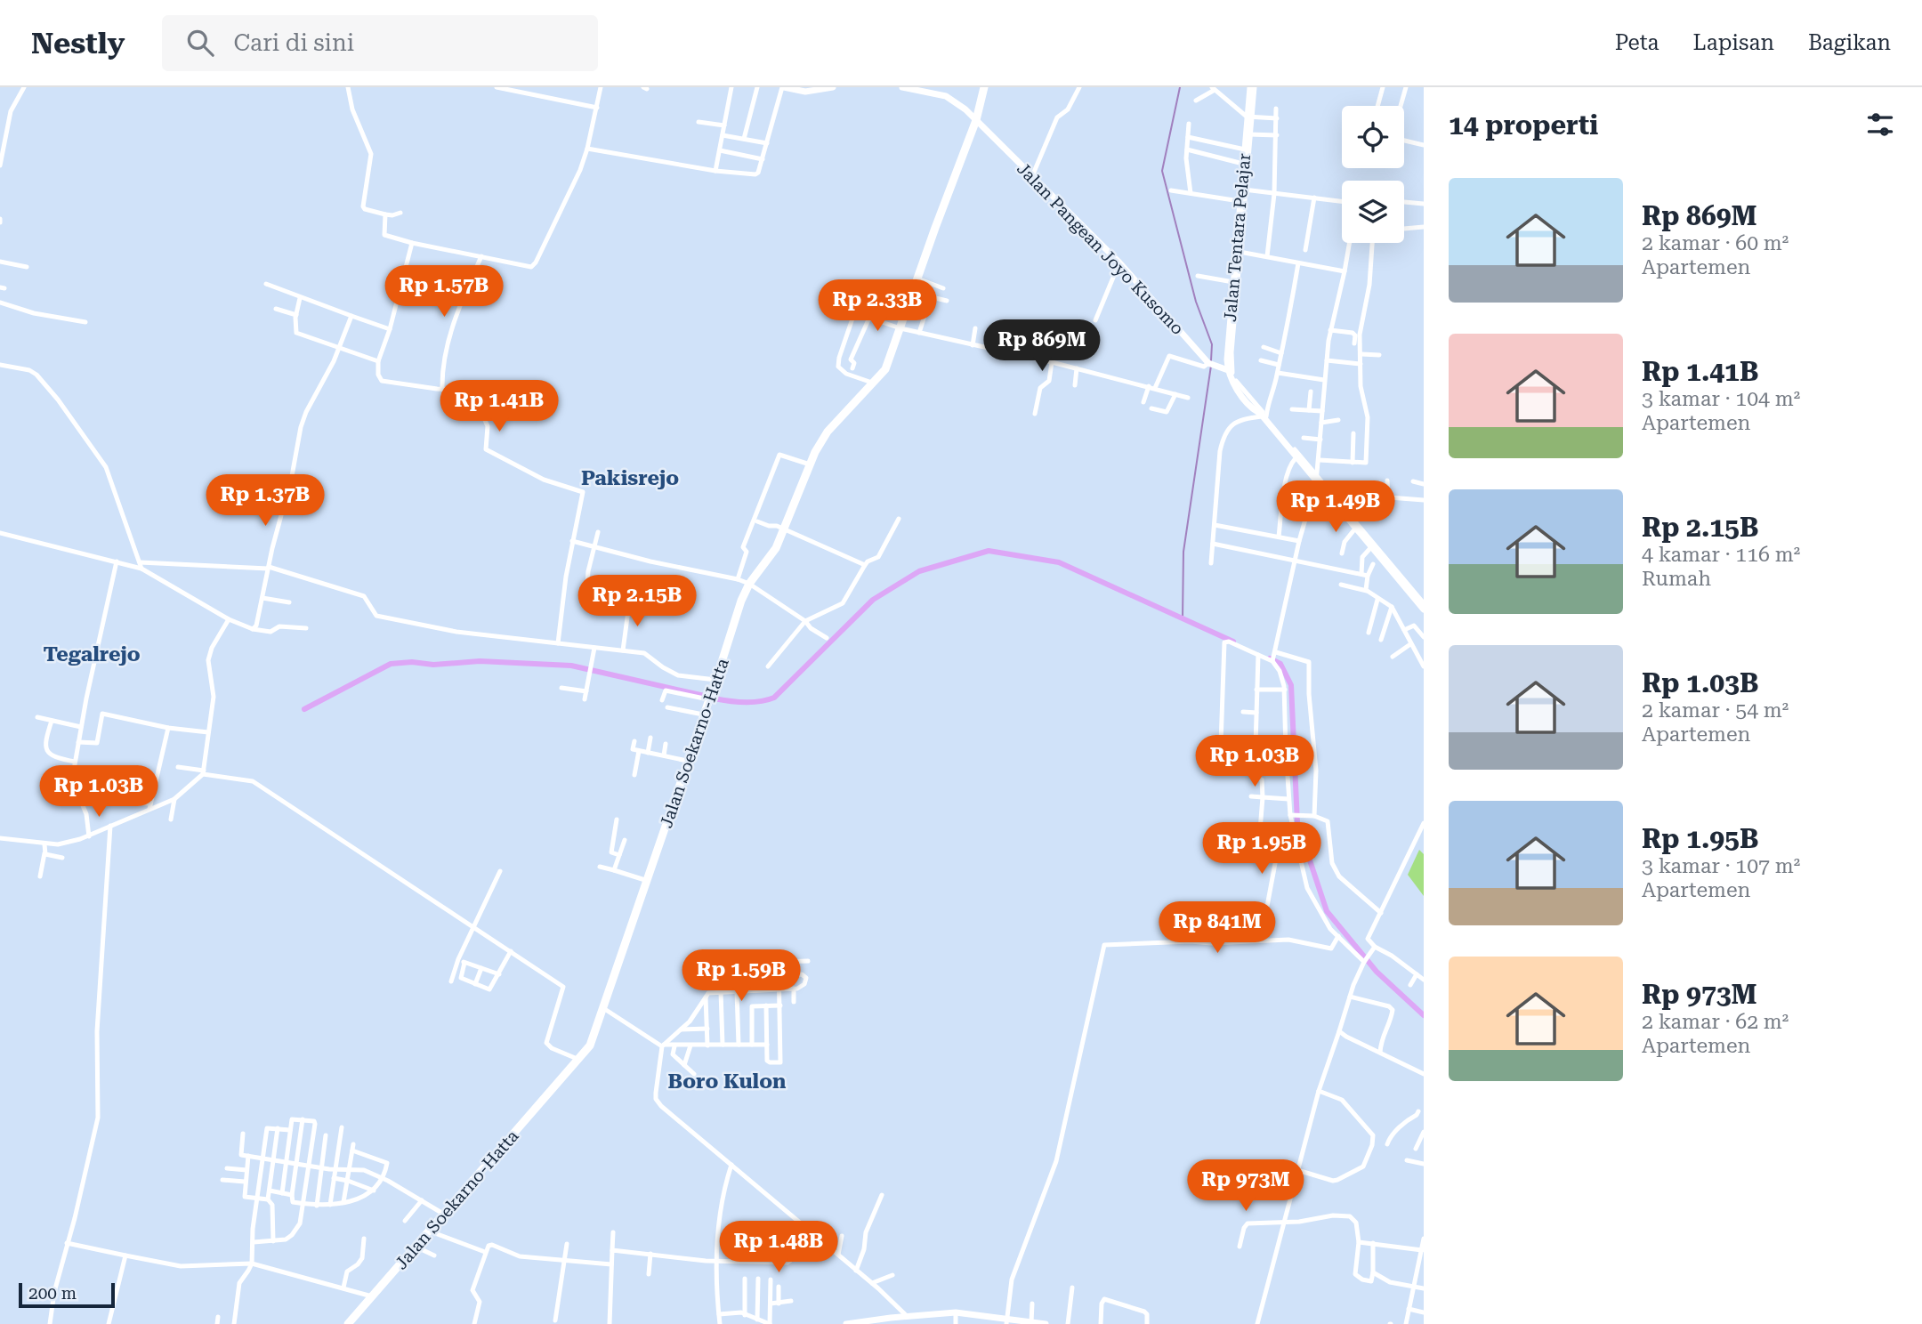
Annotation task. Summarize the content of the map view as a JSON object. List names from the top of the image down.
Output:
{
  "streets": {
    "highway": ["Jalan Soekarno-Hatta"],
    "main road": ["Jalan Tentara Pelajar", "Jalan Pangean Joyo Kusomo"]
  },
  "crossings": [
    ["Jalan Tentara Pelajar", "Jalan Pangean Joyo Kusomo"],
    ["Jalan Pangean Joyo Kusomo", "Jalan Soekarno-Hatta"]
  ],
  "districts": ["Pakisrejo", "Tegalrejo", "Boro Kulon"],
  "scale_bar": "200 m",
  "page": {
    "header": "Nestly",
    "search": "Cari di sini",
    "nav": ["Peta", "Lapisan", "Bagikan"],
    "heading": "14 properti",
    "list": [
      {
        "name": "Rp 869M",
        "note": "2 kamar · 60 m² · Apartemen"
      },
      {
        "name": "Rp 1.41B",
        "note": "3 kamar · 104 m² · Apartemen"
      },
      {
        "name": "Rp 2.15B",
        "note": "4 kamar · 116 m² · Rumah"
      },
      {
        "name": "Rp 1.03B",
        "note": "2 kamar · 54 m² · Apartemen"
      },
      {
        "name": "Rp 1.95B",
        "note": "3 kamar · 107 m² · Apartemen"
      },
      {
        "name": "Rp 973M",
        "note": "2 kamar · 62 m² · Apartemen"
      }
    ],
    "price": [
      "Rp 1.57B",
      "Rp 2.33B",
      "Rp 869M",
      "Rp 1.41B",
      "Rp 1.37B",
      "Rp 1.49B",
      "Rp 2.15B",
      "Rp 1.03B",
      "Rp 1.03B",
      "Rp 1.95B",
      "Rp 841M",
      "Rp 1.59B",
      "Rp 973M",
      "Rp 1.48B"
    ],
    "scale": "200 m"
  }
}
